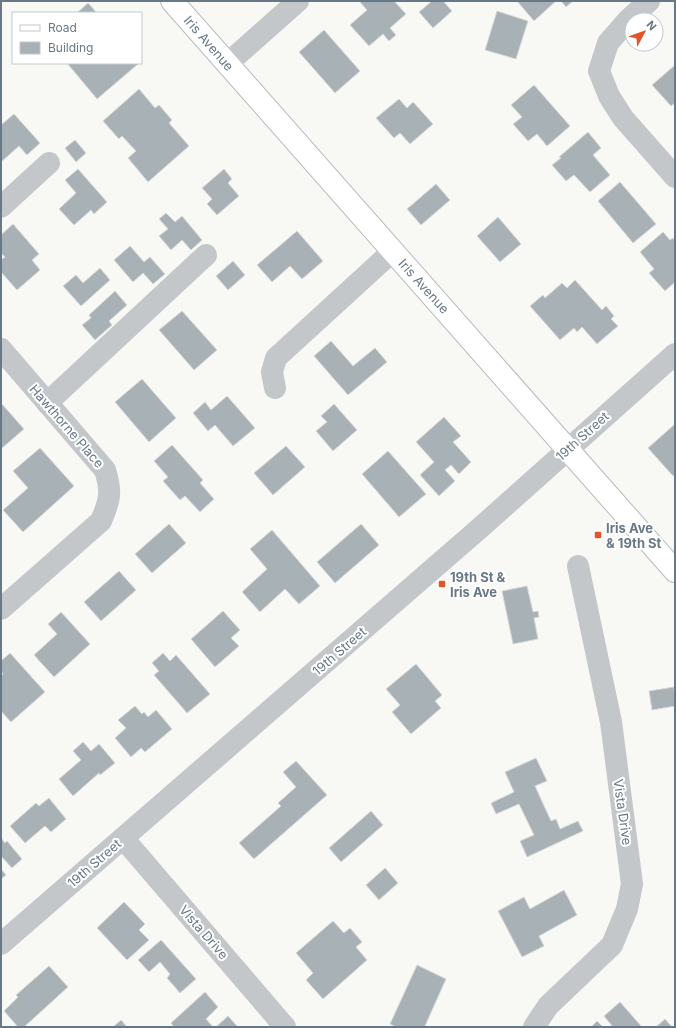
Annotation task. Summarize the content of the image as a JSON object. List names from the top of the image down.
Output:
{
  "streets": {
    "main road": ["Iris Avenue"],
    "street": ["Hawthorne Place", "19th Street", "Vista Drive"]
  },
  "crossings": [
    ["Iris Avenue", "19th Street"],
    ["19th Street", "Vista Drive"]
  ],
  "places": {
    "transit": ["Iris Ave & 19th St", "19th St & Iris Ave"]
  },
  "legend": ["Road", "Building"],
  "north": "top right"
}
